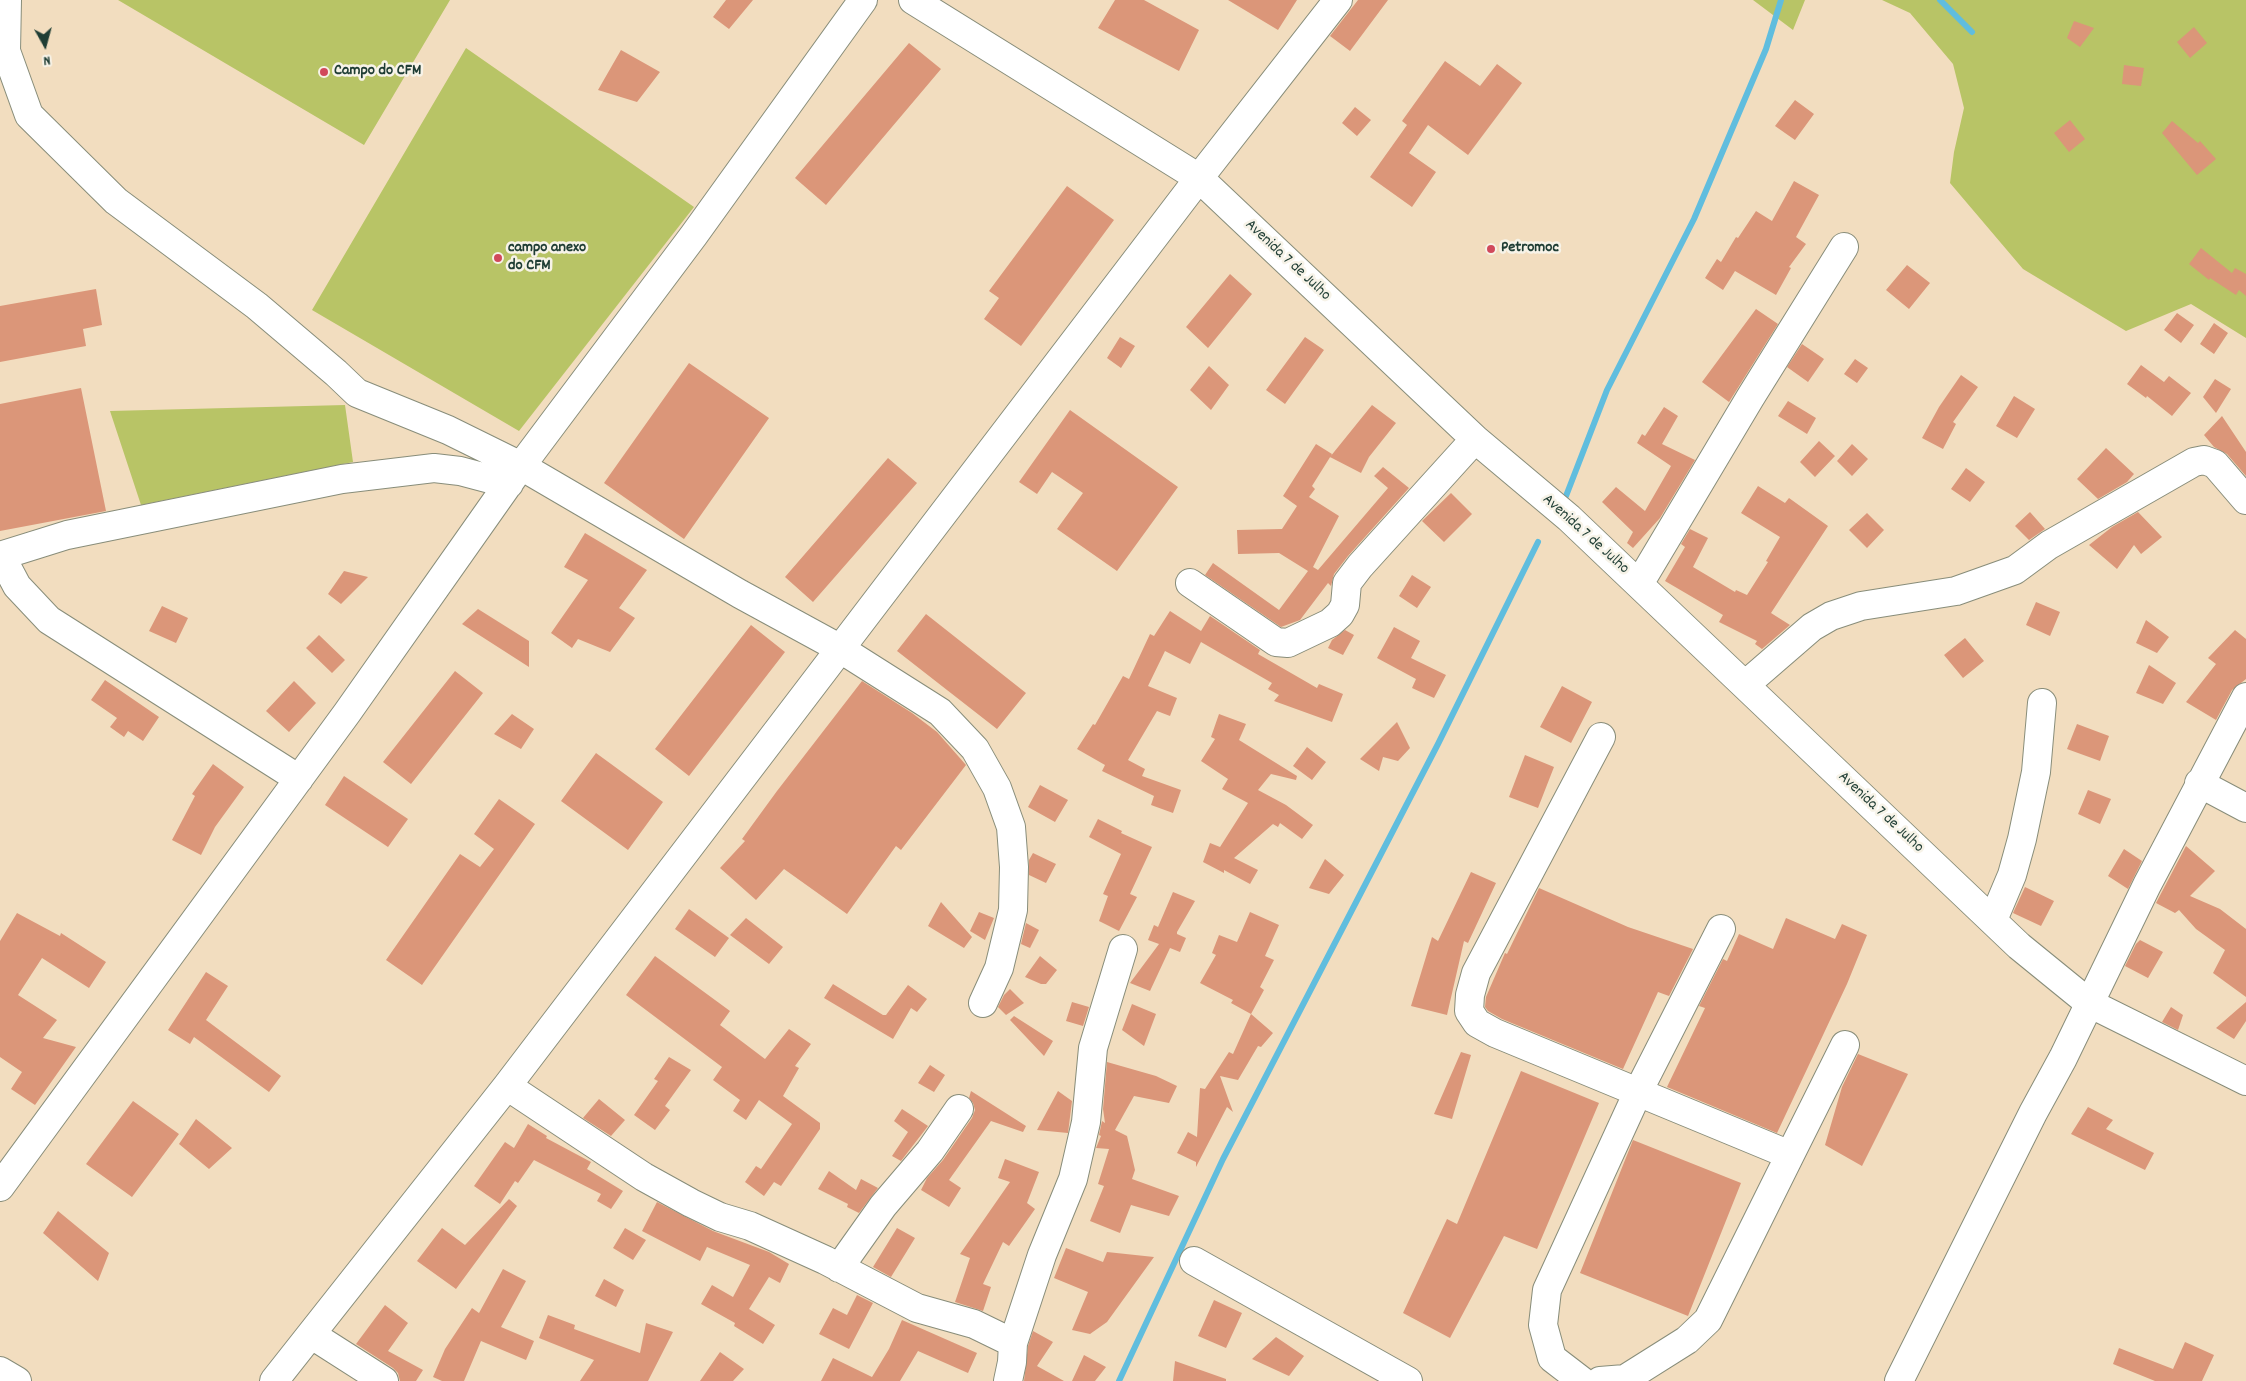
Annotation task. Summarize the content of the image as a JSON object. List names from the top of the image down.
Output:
{
  "streets": {
    "street": ["Avenida 7 de Julho"]
  },
  "places": ["Campo do CFM", "Petromoc", "campo anexo do CFM"],
  "north": "bottom"
}
